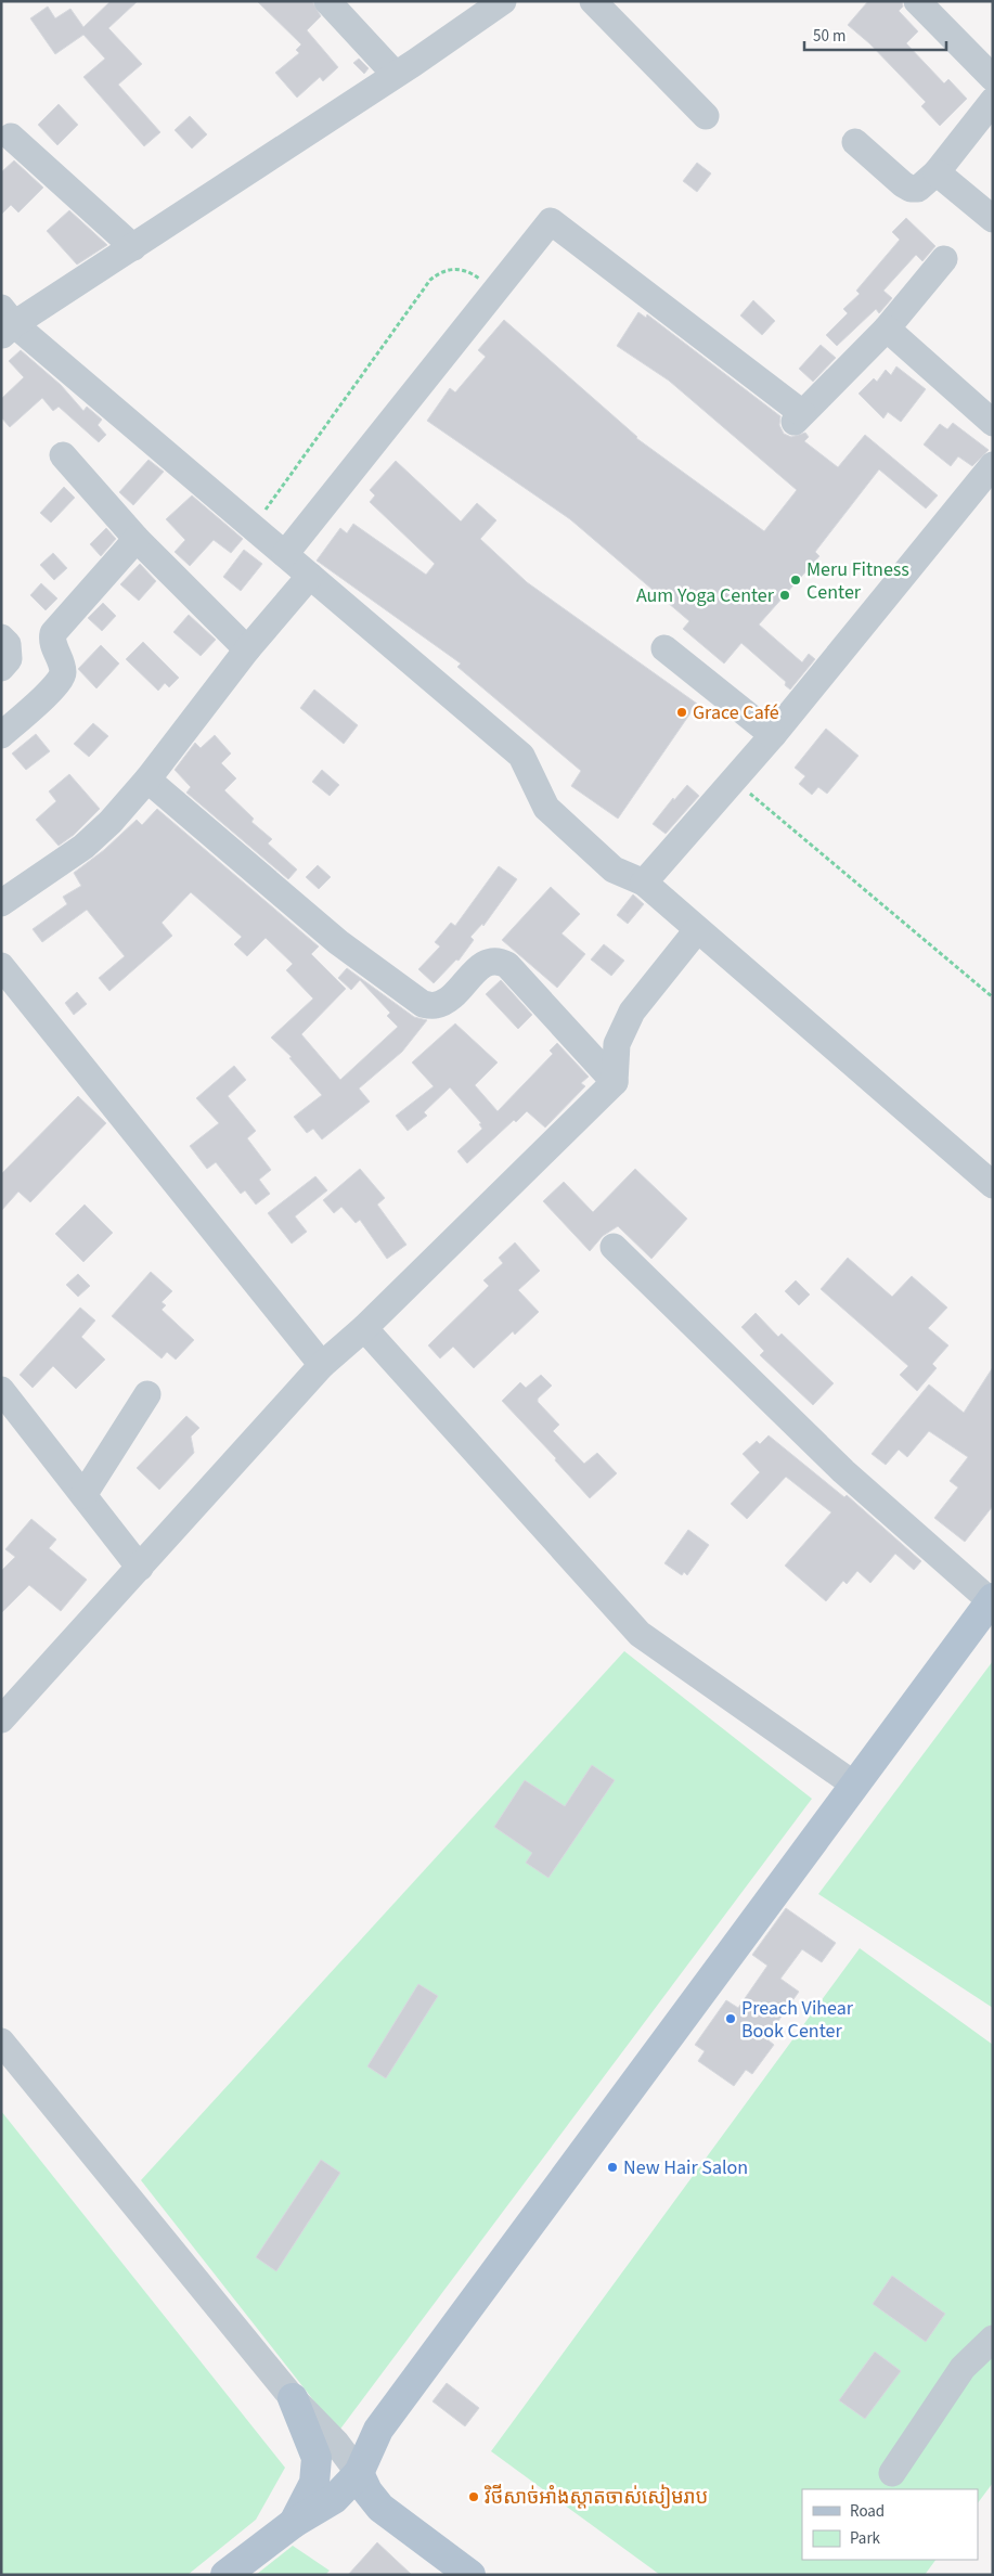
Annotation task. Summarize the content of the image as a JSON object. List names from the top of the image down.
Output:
{
  "places": [
    "Meru Fitness Center",
    "Aum Yoga Center",
    "Grace Café",
    "Preach Vihear Book Center",
    "New Hair Salon",
    "វិថីសាច់អាំងស្តាតចាស់សៀមរាប"
  ],
  "legend": ["Road", "Park"],
  "scale_bar": "50 m"
}
